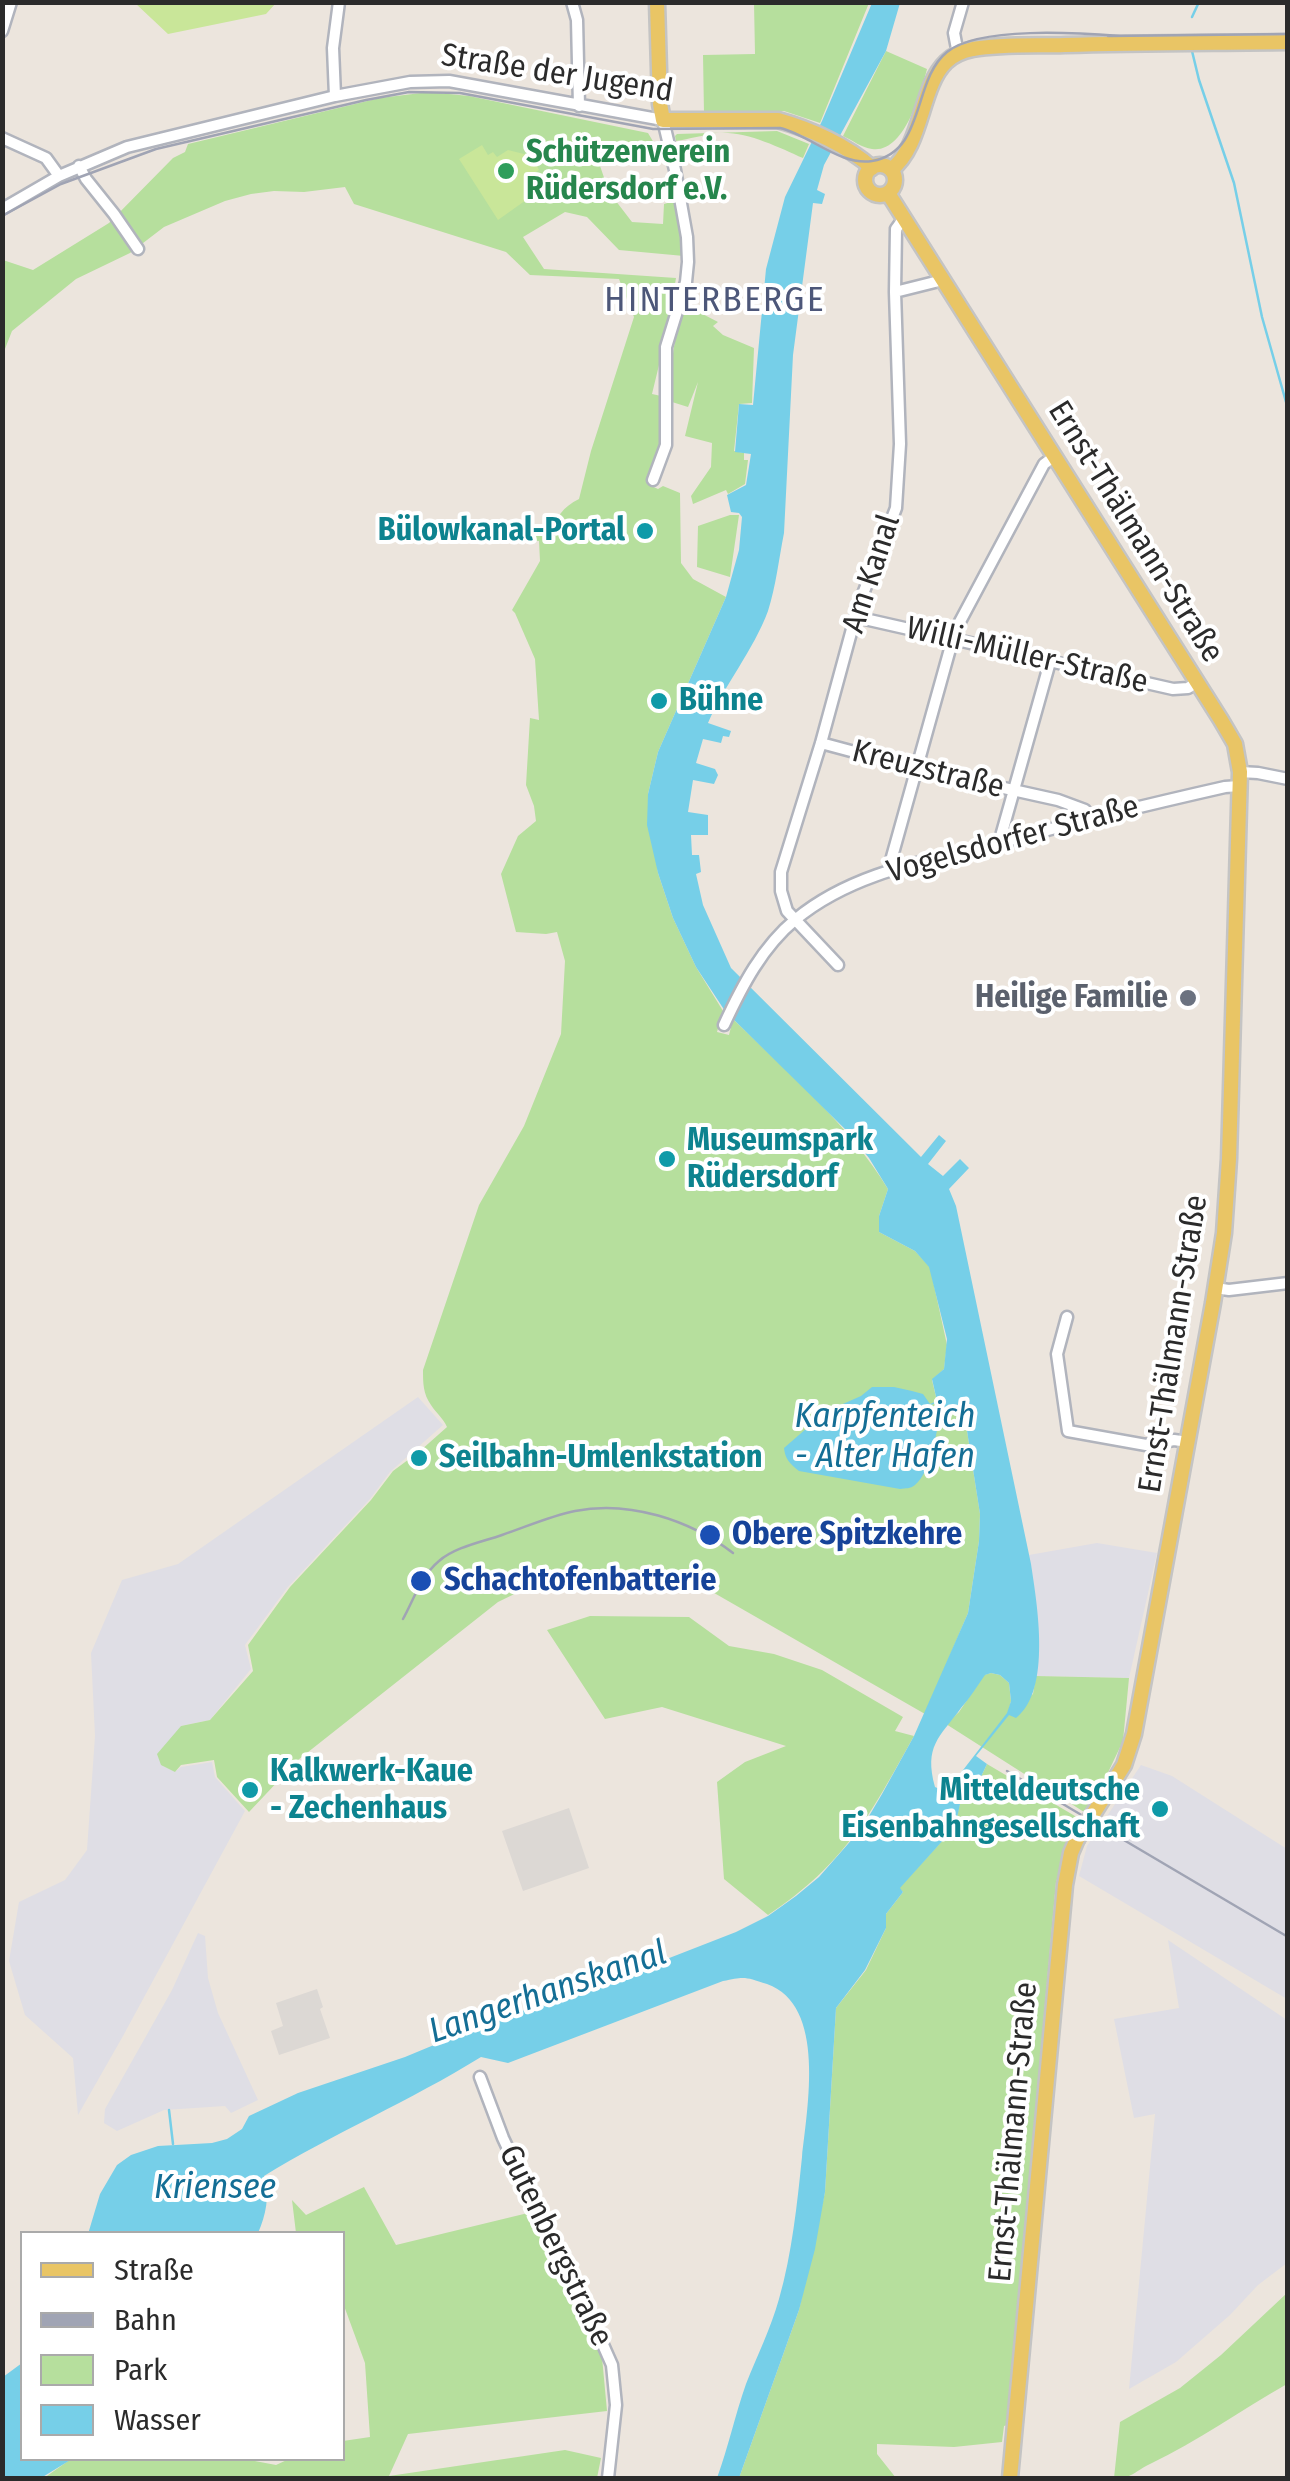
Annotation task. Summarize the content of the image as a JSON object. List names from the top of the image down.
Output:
{
  "streets": {
    "main road": ["Straße der Jugend", "Ernst-Thälmann-Straße"],
    "street": [
      "Am Kanal",
      "Willi-Müller-Straße",
      "Kreuzstraße",
      "Vogelsdorfer Straße",
      "Gutenbergstraße"
    ]
  },
  "crossings": [
    ["Straße der Jugend", "Ernst-Thälmann-Straße"],
    ["Ernst-Thälmann-Straße", "Am Kanal"],
    ["Ernst-Thälmann-Straße", "Willi-Müller-Straße"],
    ["Ernst-Thälmann-Straße", "Vogelsdorfer Straße"],
    ["Am Kanal", "Willi-Müller-Straße"],
    ["Am Kanal", "Kreuzstraße"],
    ["Am Kanal", "Vogelsdorfer Straße"],
    ["Kreuzstraße", "Vogelsdorfer Straße"]
  ],
  "districts": ["HINTERBERGE"],
  "water": ["Karpfenteich - Alter Hafen", "Langerhanskanal", "Kriensee"],
  "places": [
    "Schützenverein Rüdersdorf e.V.",
    "Bülowkanal-Portal",
    "Bühne",
    "Heilige Familie",
    "Museumspark Rüdersdorf",
    "Seilbahn-Umlenkstation",
    "Obere Spitzkehre",
    "Schachtofenbatterie",
    "Kalkwerk-Kaue - Zechenhaus",
    "Mitteldeutsche Eisenbahngesellschaft"
  ],
  "legend": [
    "Straße",
    "Bahn",
    "Park",
    "Wasser"
  ]
}
